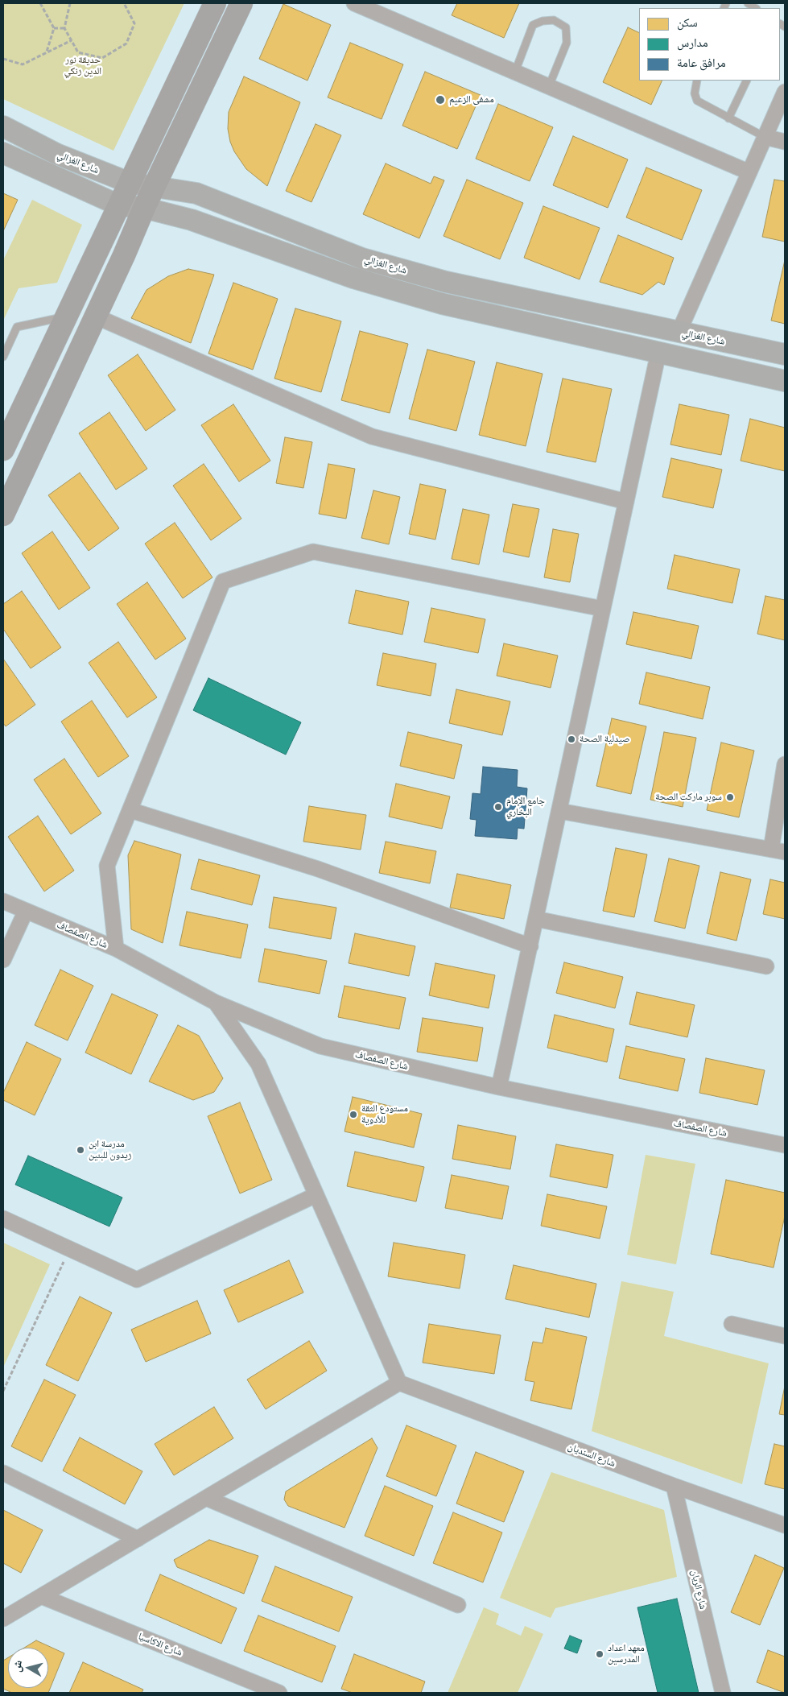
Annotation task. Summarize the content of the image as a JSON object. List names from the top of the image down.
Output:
{
  "streets": {
    "main road": ["شارع الغزالي"],
    "street": [
      "شارع الصفصاف",
      "شارع السنديان",
      "شارع الريان",
      "شارع الاكاسيا"
    ]
  },
  "crossings": [
    ["شارع السنديان", "شارع الريان"]
  ],
  "parks": ["حديقة نور الدين زنكي"],
  "places": [
    "مشفى الزعيم",
    "صيدلية الصحة",
    "سوبر ماركت الصحة",
    "جامع الإمام البخاري",
    "مستودع الثقة للأدوية",
    "مدرسة ابن زيدون للبنين",
    "معهد اعداد المدرسين"
  ],
  "legend": ["سكن", "مدارس", "مرافق عامة"],
  "north": "left"
}
